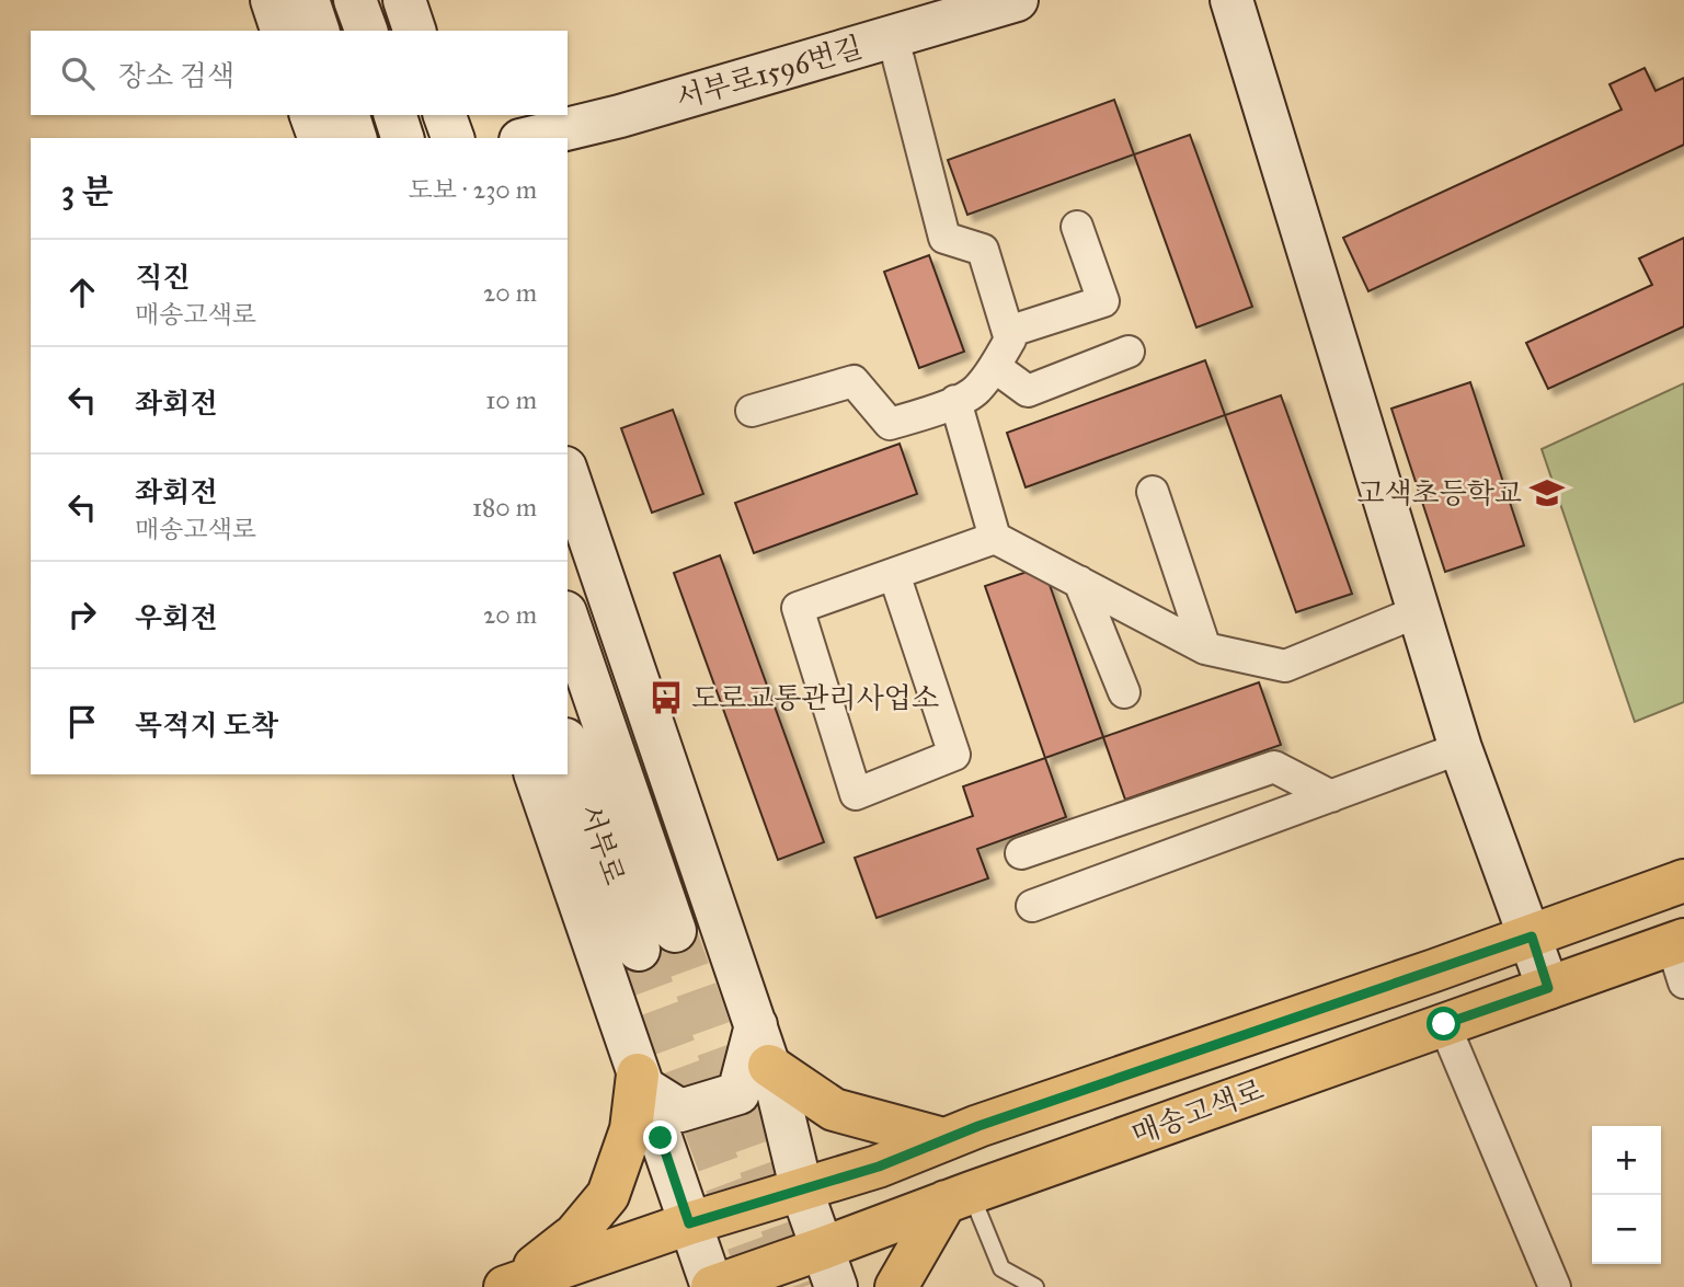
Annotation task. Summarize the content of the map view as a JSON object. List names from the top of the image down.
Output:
{
  "streets": {
    "main road": ["매송고색로"],
    "street": ["서부로1596번길", "서부로"]
  },
  "places": {
    "school or university": ["고색초등학교"],
    "bus stop": ["도로교통관리사업소"]
  },
  "page": {
    "search": "장소 검색",
    "heading": ["3 분", "도보 · 230 m"],
    "list": [
      ["직진", "매송고색로", "20 m"],
      ["좌회전", "10 m"],
      ["좌회전", "매송고색로", "180 m"],
      ["우회전", "20 m"],
      "목적지 도착"
    ],
    "map_buttons": ["+", "−"]
  }
}
